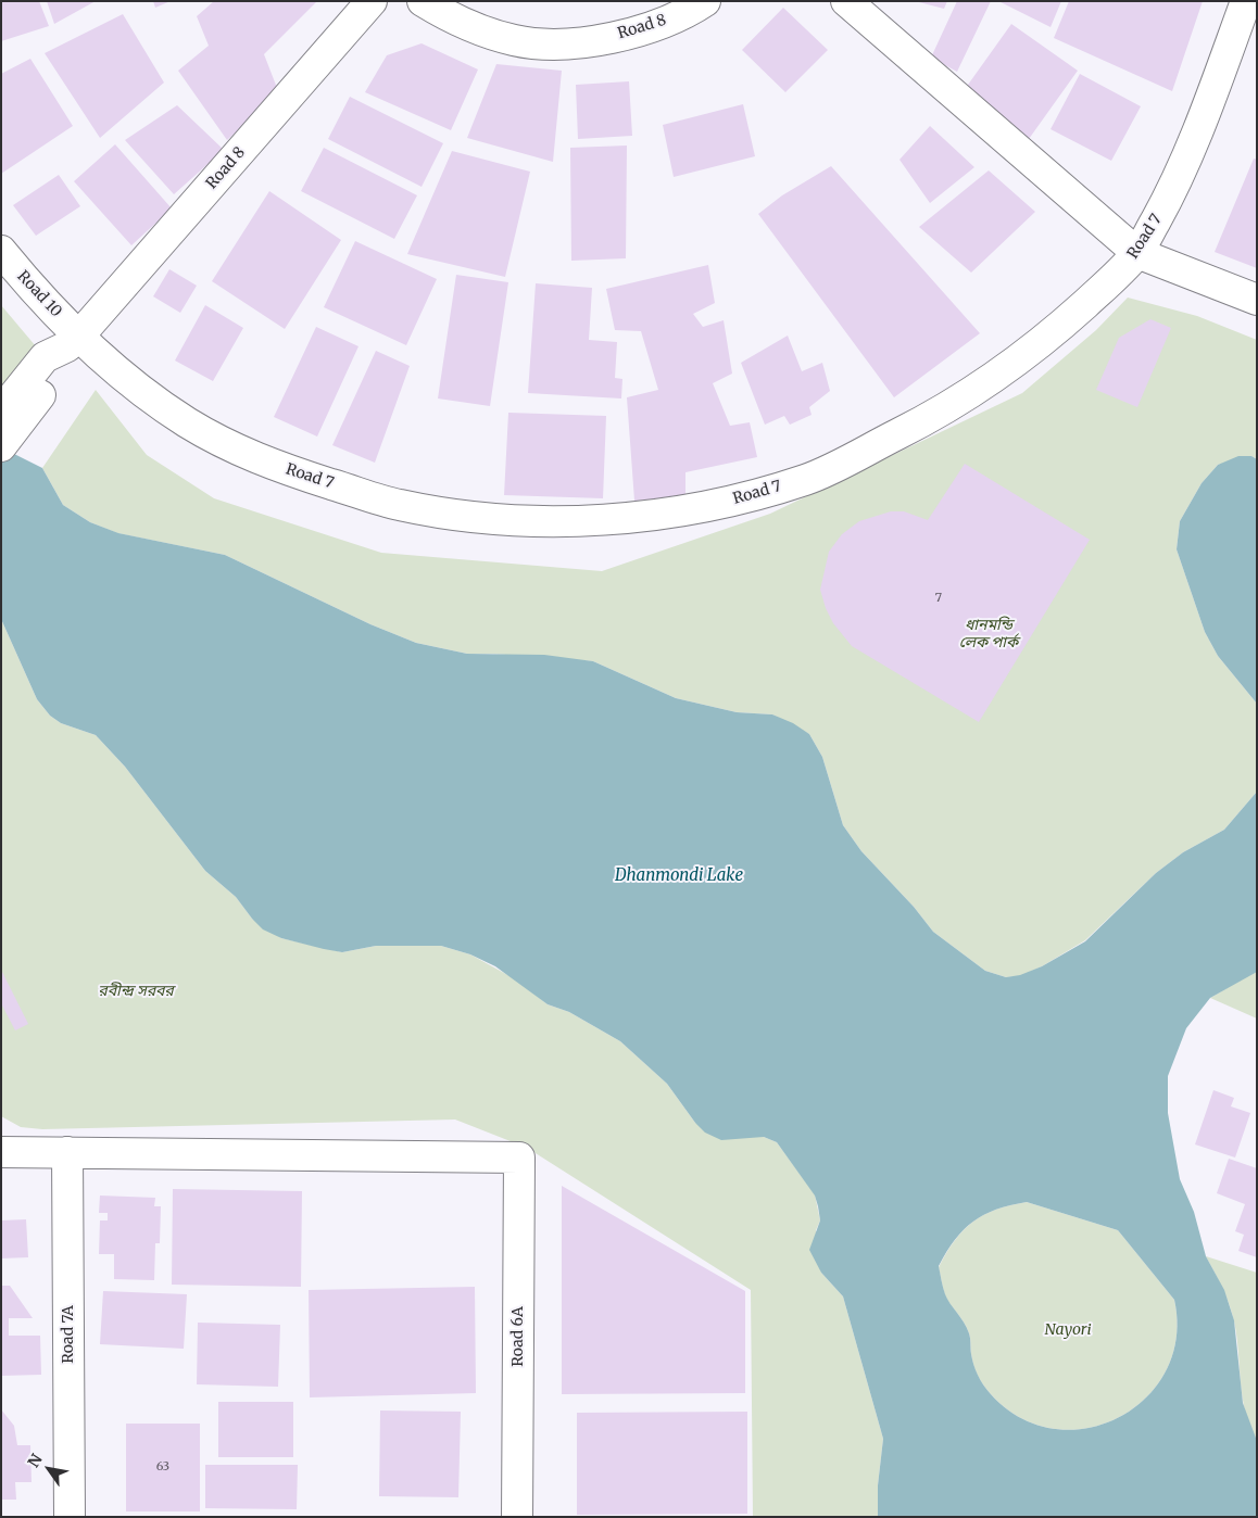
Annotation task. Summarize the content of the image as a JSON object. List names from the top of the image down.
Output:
{
  "streets": {
    "street": [
      "Road 8",
      "Road 7",
      "Road 10",
      "Road 7A",
      "Road 6A"
    ]
  },
  "crossings": [
    ["Road 8", "Road 7"],
    ["Road 8", "Road 10"],
    ["Road 7", "Road 10"],
    ["Road 7A", "Road 6A"]
  ],
  "water": ["Dhanmondi Lake"],
  "parks": ["ধানমন্ডি লেক পার্ক", "রবীন্দ্র সরবর", "Nayori"],
  "house_numbers": ["7", "63"],
  "north": "top left"
}
